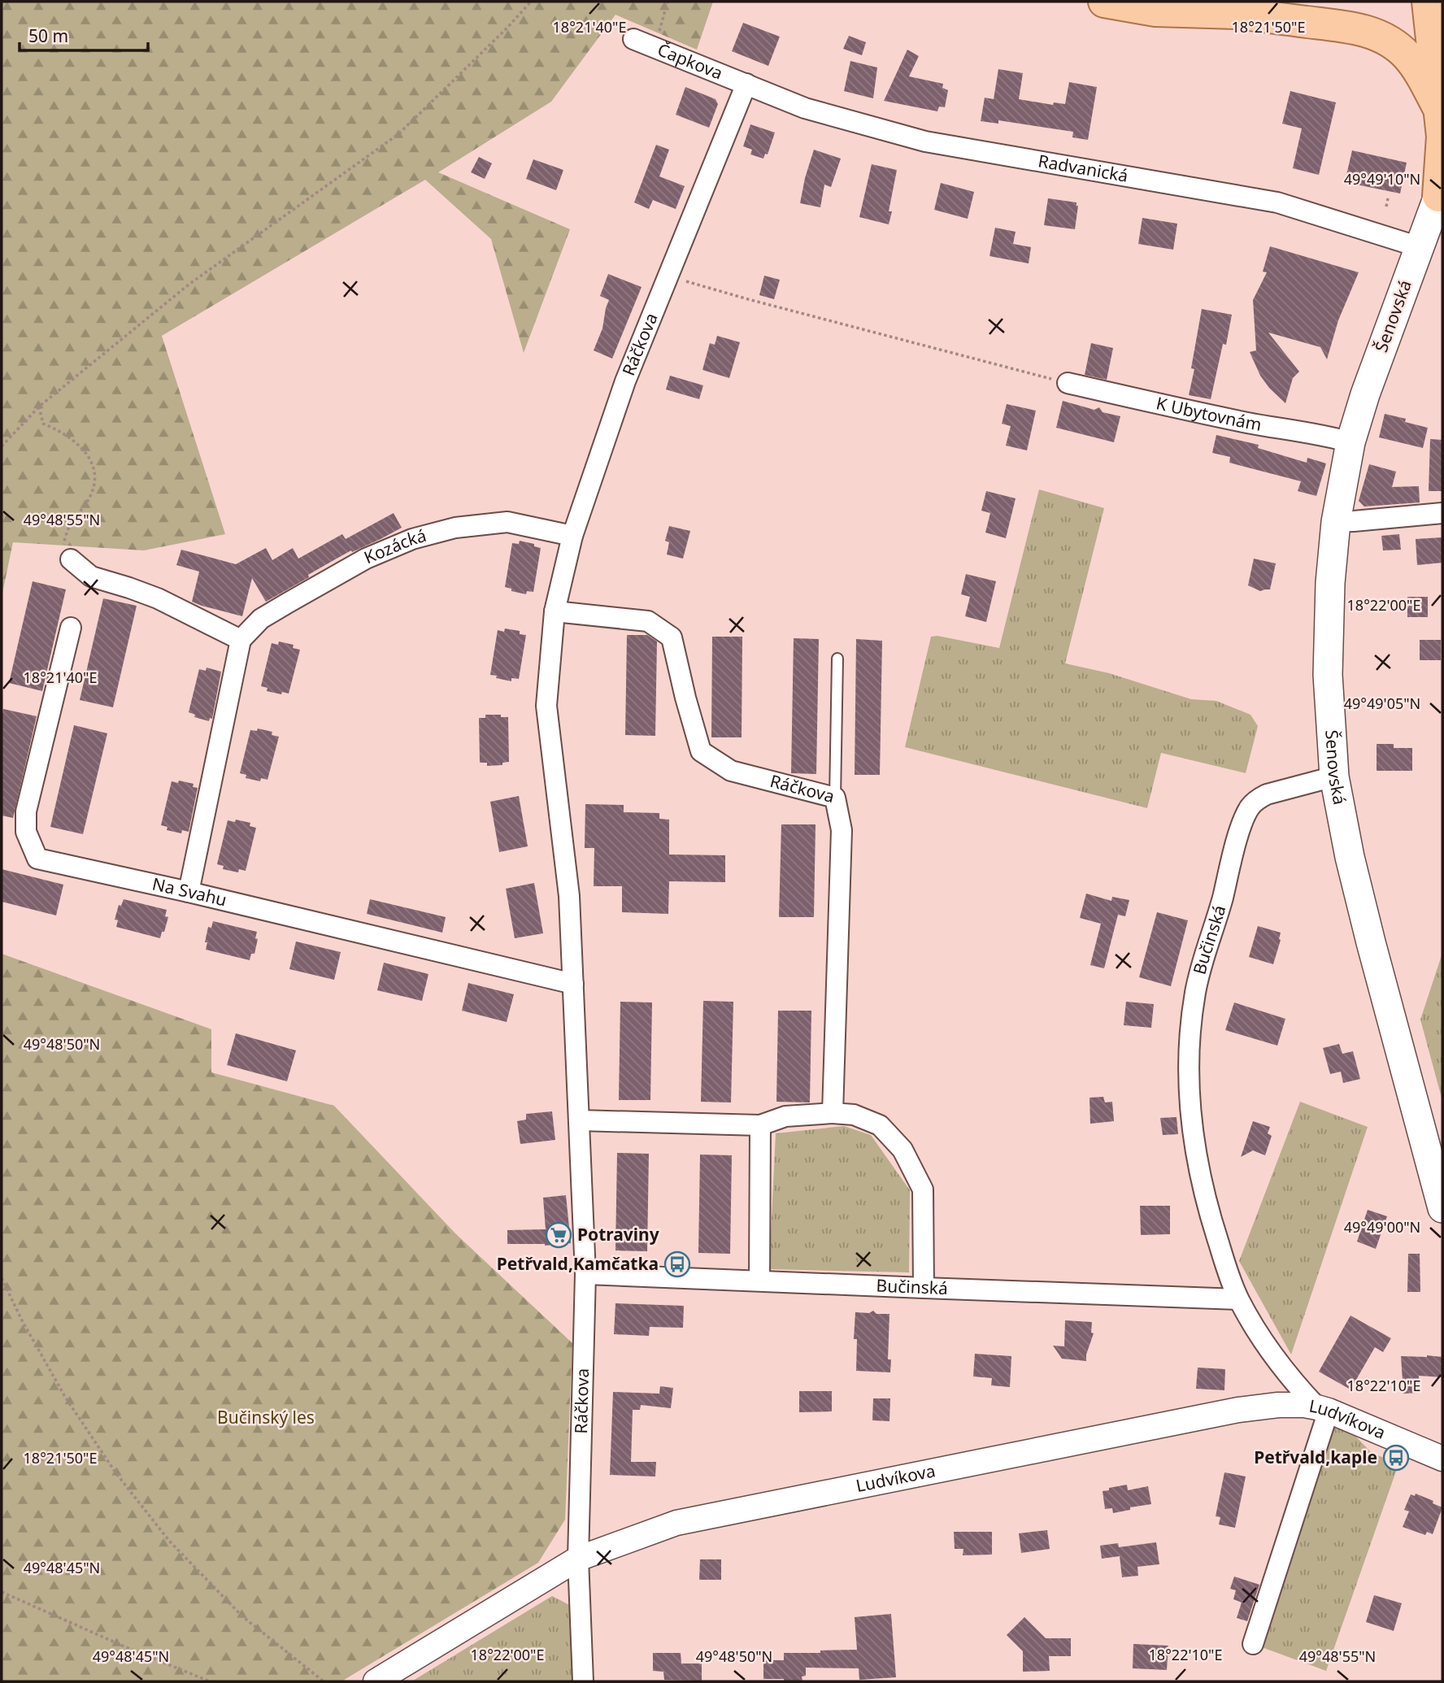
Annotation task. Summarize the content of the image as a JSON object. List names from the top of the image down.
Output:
{
  "streets": {
    "main road": ["Šenovská"],
    "street": [
      "Čapkova",
      "Radvanická",
      "Ráčkova",
      "K Ubytovnám",
      "Kozácká",
      "Na Svahu",
      "Bučinská",
      "Ludvíkova"
    ]
  },
  "crossings": [
    ["Čapkova", "Radvanická"],
    ["Čapkova", "Ráčkova"],
    ["Radvanická", "Šenovská"],
    ["Radvanická", "Ráčkova"],
    ["Šenovská", "K Ubytovnám"],
    ["Šenovská", "Bučinská"],
    ["Ráčkova", "Kozácká"],
    ["Ráčkova", "Na Svahu"],
    ["Ráčkova", "Bučinská"],
    ["Ráčkova", "Ludvíkova"],
    ["Bučinská", "Ludvíkova"]
  ],
  "parks": ["Bučinský les"],
  "places": {
    "supermarket": ["Potraviny"],
    "bus stop": ["Petřvald,Kamčatka", "Petřvald,kaple"]
  },
  "scale_bar": "50 m",
  "coordinates": [
    "18°21'40\"E",
    "18°21'50\"E",
    "49°49'10\"N",
    "49°48'55\"N",
    "18°22'00\"E",
    "49°49'05\"N",
    "49°48'50\"N",
    "49°49'00\"N",
    "18°22'10\"E",
    "49°48'45\"N"
  ]
}
